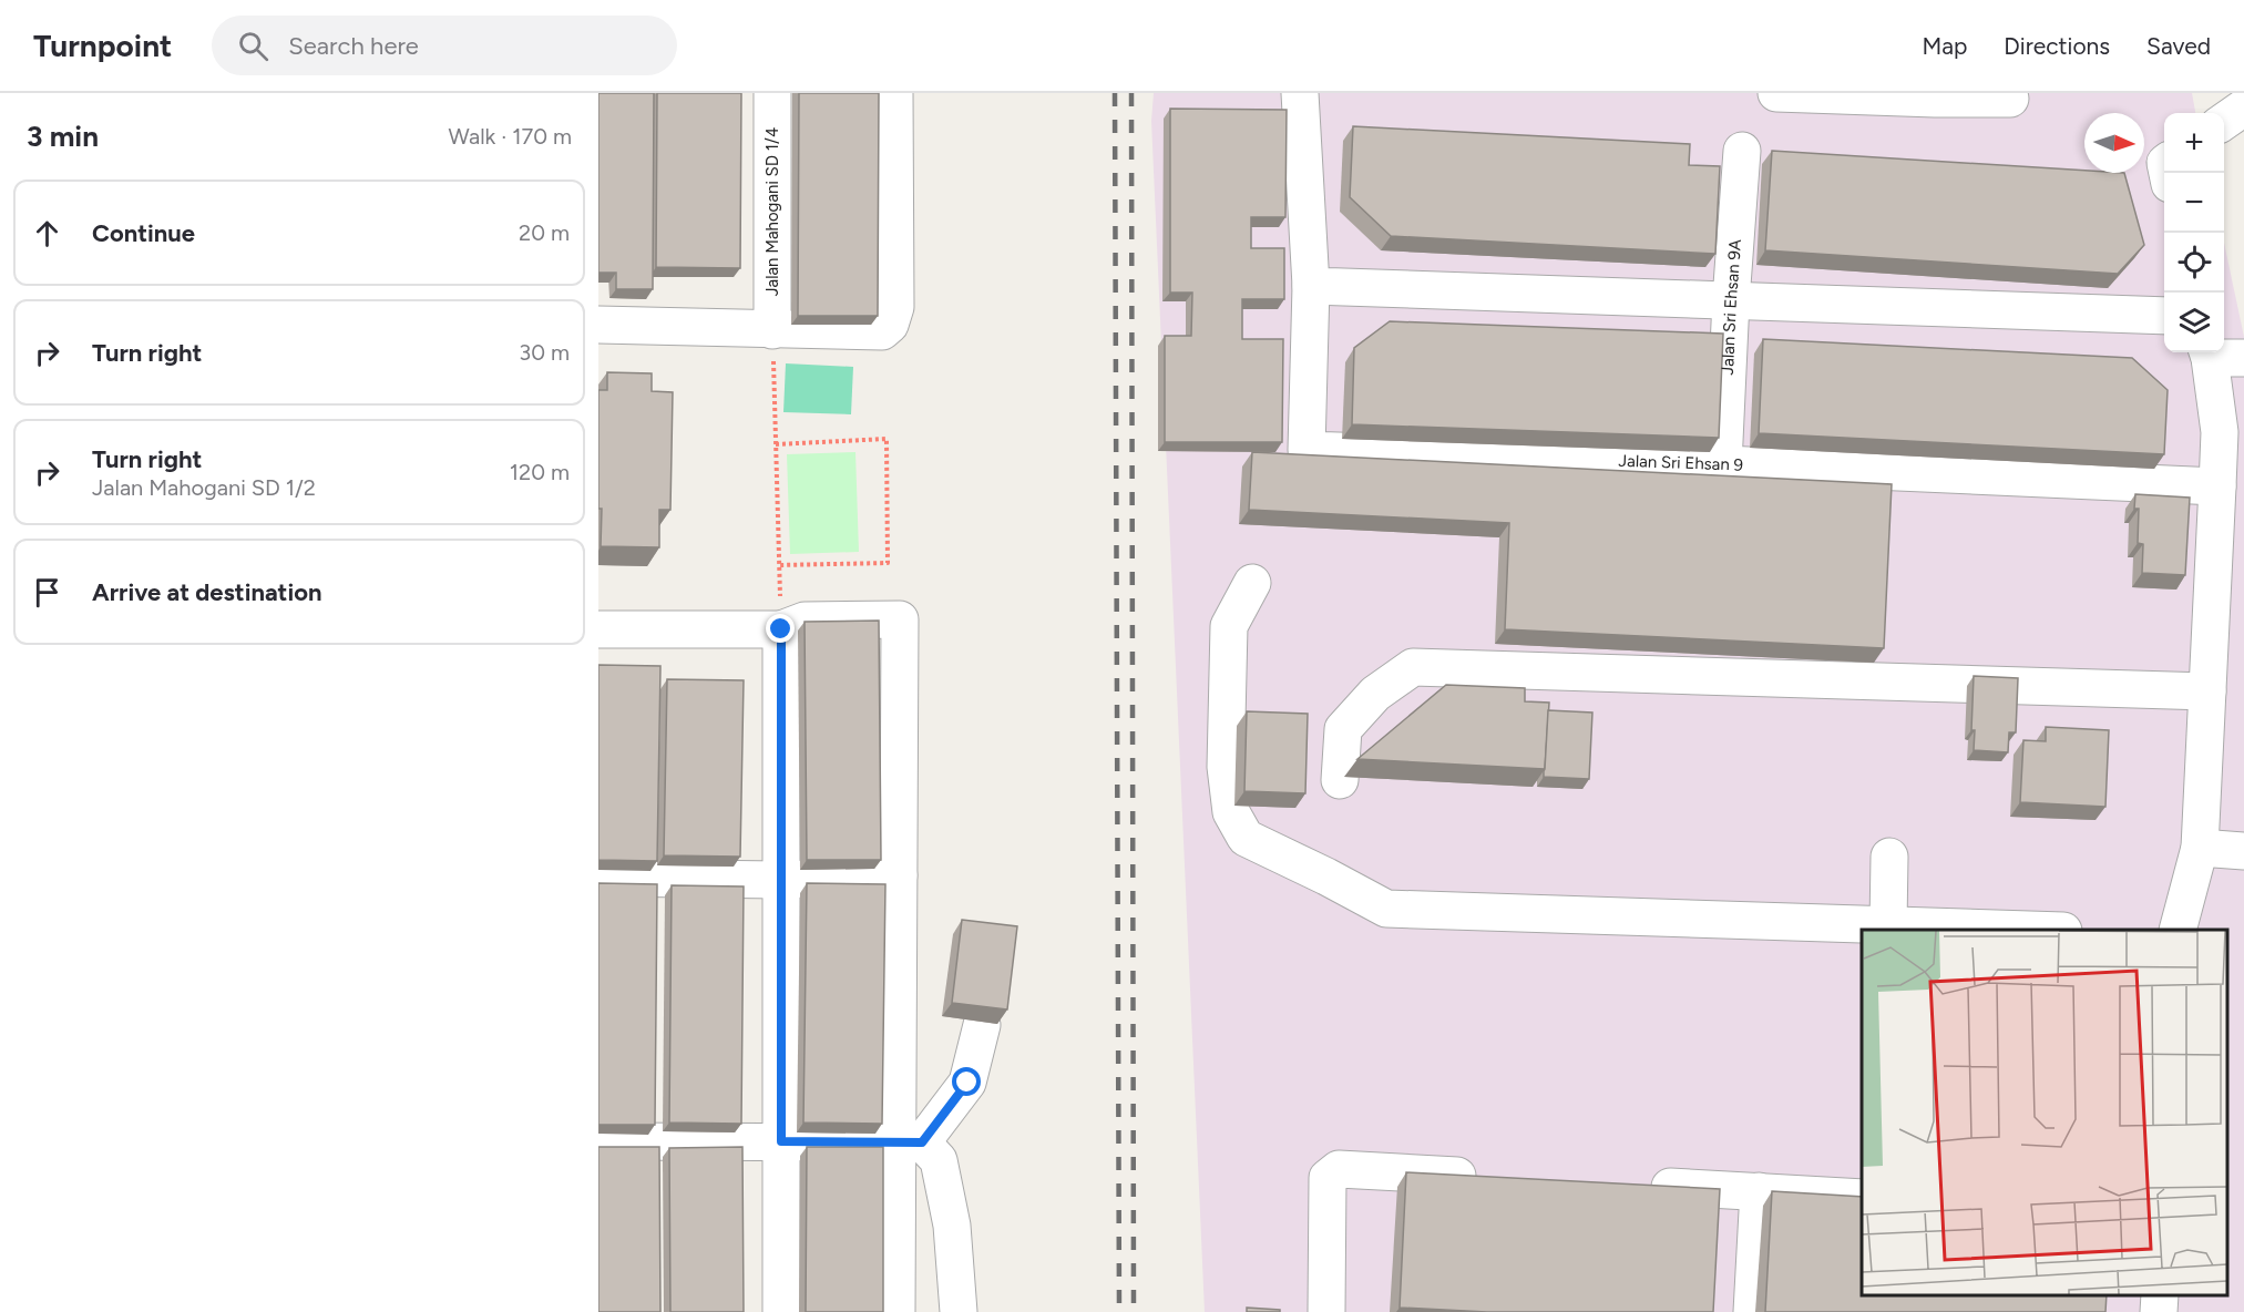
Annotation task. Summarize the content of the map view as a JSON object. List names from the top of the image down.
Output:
{
  "streets": {
    "street": ["Jalan Mahogani SD 1/4", "Jalan Sri Ehsan 9A", "Jalan Sri Ehsan 9"]
  },
  "crossings": [
    ["Jalan Sri Ehsan 9A", "Jalan Sri Ehsan 9"]
  ],
  "north": "right",
  "page": {
    "header": "Turnpoint",
    "search": "Search here",
    "nav": ["Map", "Directions", "Saved"],
    "heading": ["3 min", "Walk · 170 m"],
    "map_buttons": ["+", "−"],
    "list": [
      ["Continue", "20 m"],
      ["Turn right", "30 m"],
      ["Turn right", "Jalan Mahogani SD 1/2", "120 m"],
      "Arrive at destination"
    ]
  }
}
